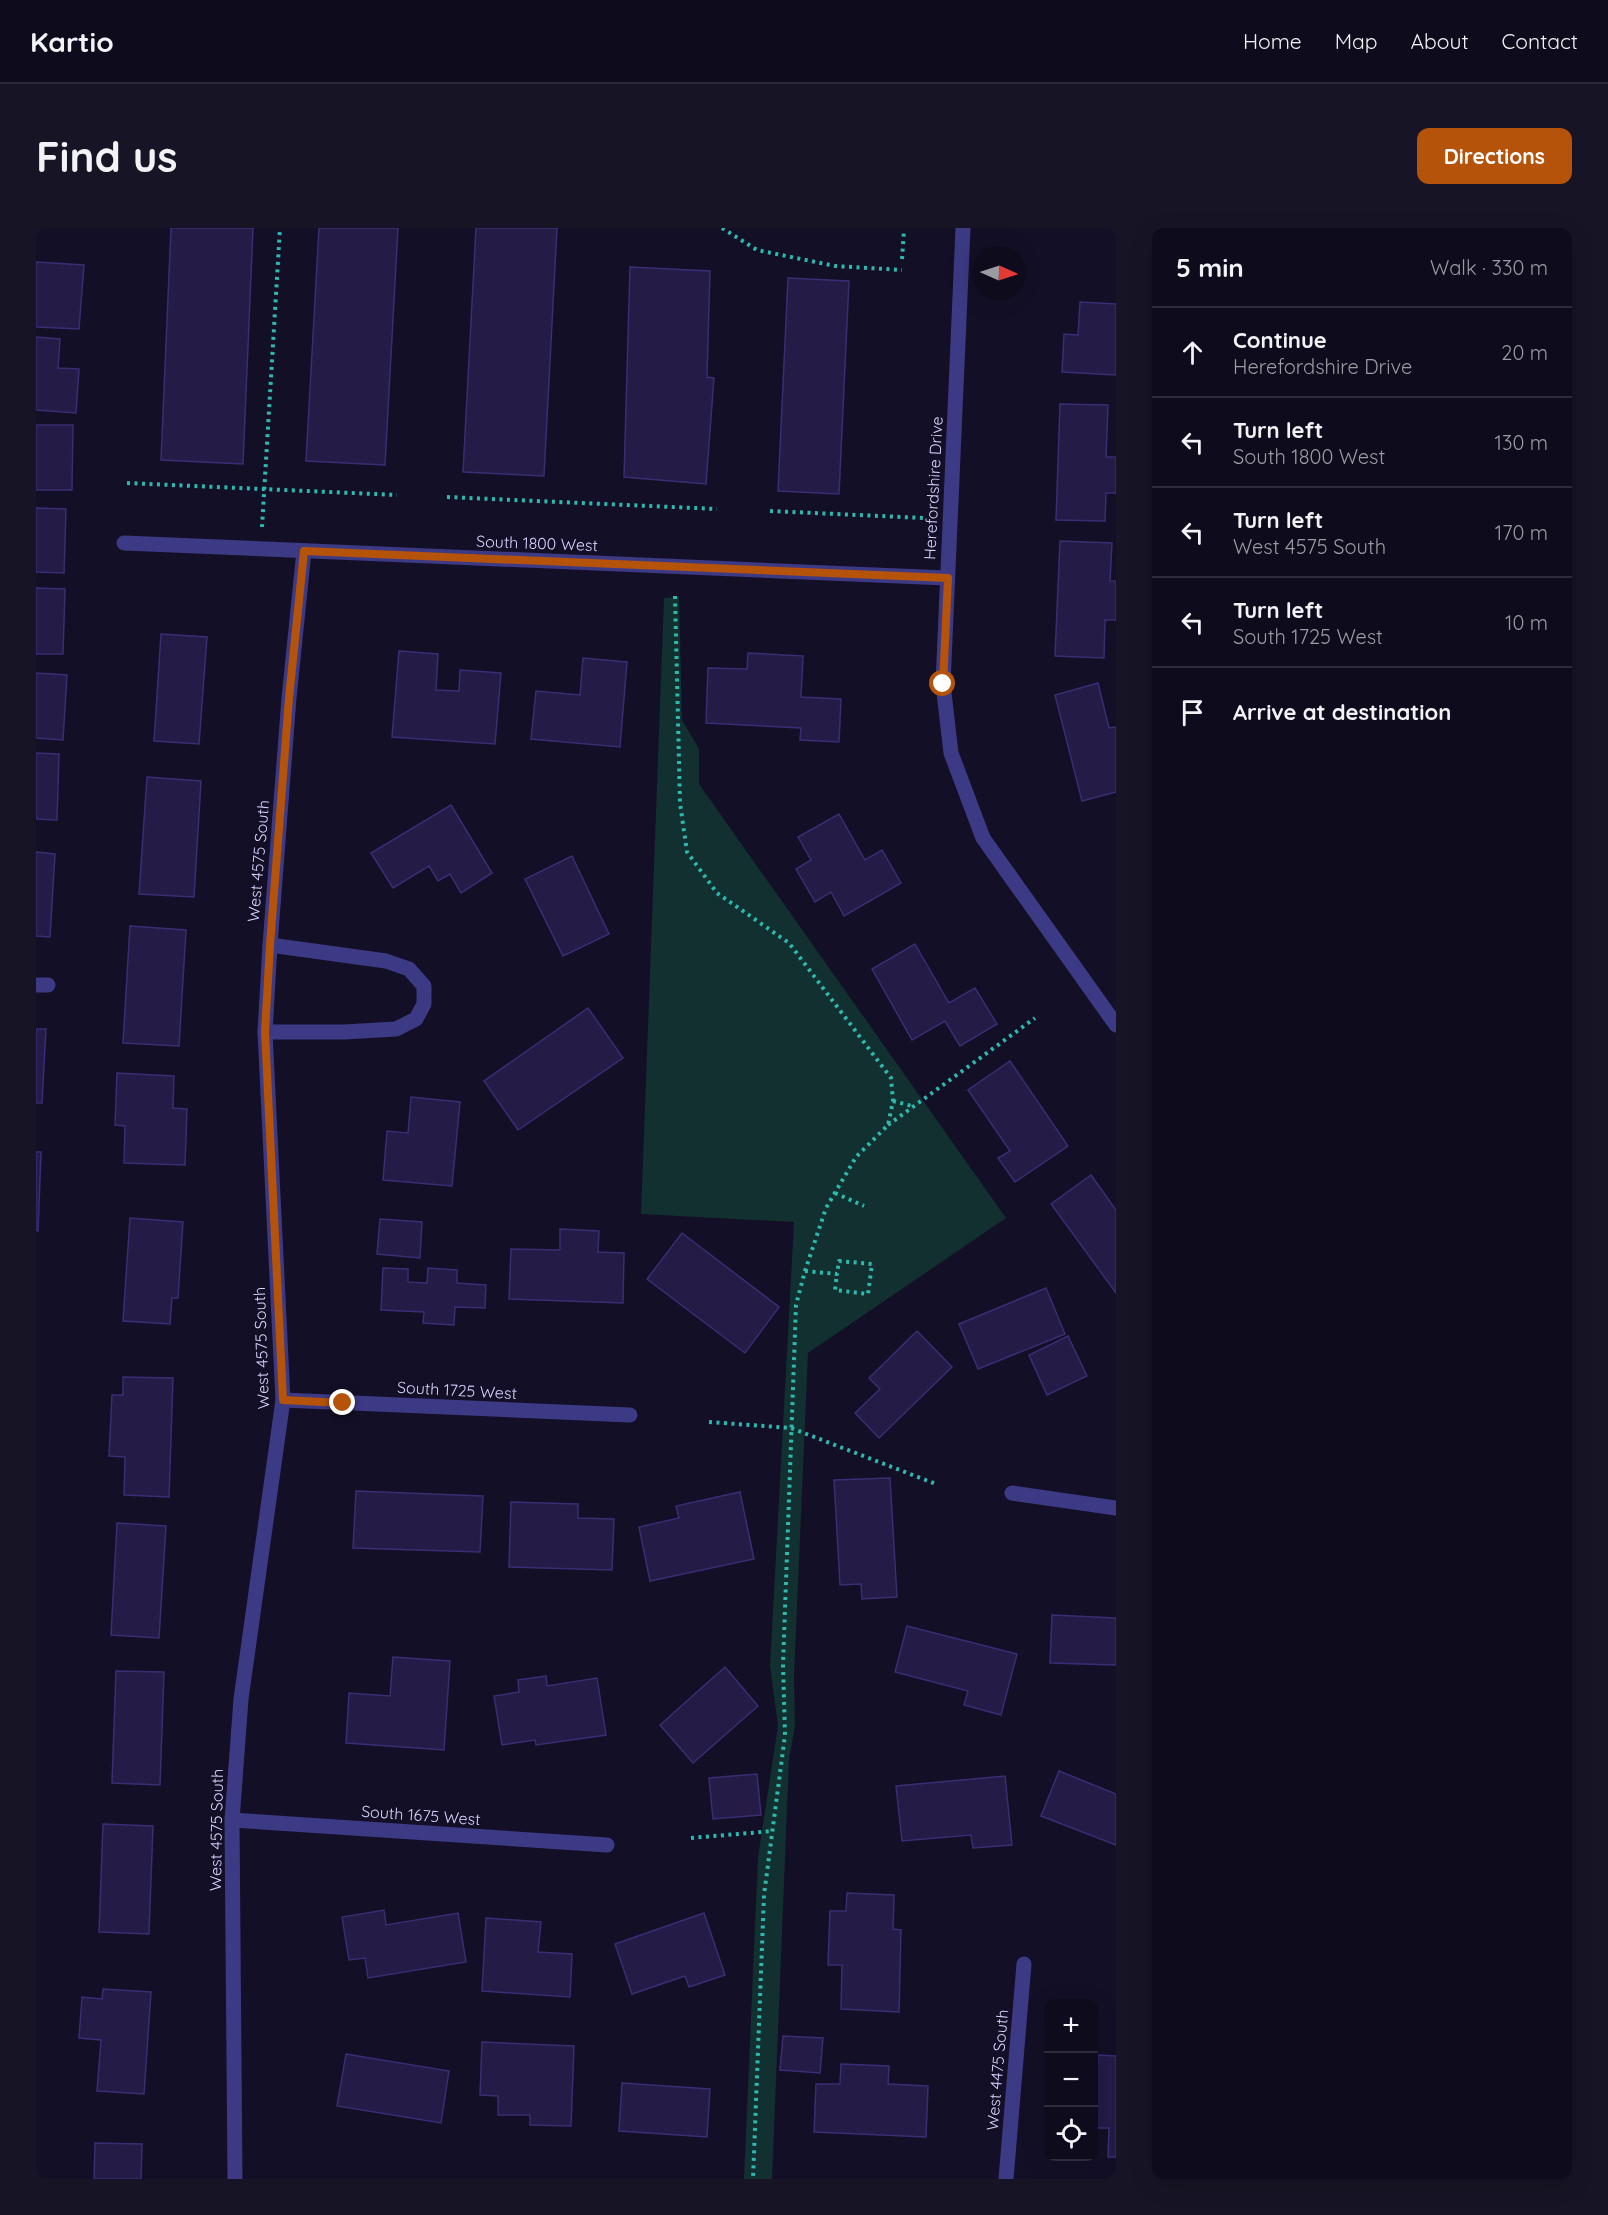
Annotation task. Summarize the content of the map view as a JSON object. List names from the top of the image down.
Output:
{
  "streets": {
    "street": [
      "Herefordshire Drive",
      "South 1800 West",
      "West 4575 South",
      "South 1725 West",
      "South 1675 West",
      "West 4475 South"
    ]
  },
  "crossings": [
    ["Herefordshire Drive", "South 1800 West"],
    ["South 1800 West", "West 4575 South"],
    ["West 4575 South", "South 1725 West"],
    ["West 4575 South", "South 1675 West"]
  ],
  "north": "right",
  "page": {
    "header": "Kartio",
    "nav": [
      "Home",
      "Map",
      "About",
      "Contact"
    ],
    "buttons": "Directions",
    "title": "Find us",
    "heading": ["5 min", "Walk · 330 m"],
    "list": [
      ["Continue", "Herefordshire Drive", "20 m"],
      ["Turn left", "South 1800 West", "130 m"],
      ["Turn left", "West 4575 South", "170 m"],
      ["Turn left", "South 1725 West", "10 m"],
      "Arrive at destination"
    ],
    "map_buttons": ["+", "−"]
  }
}
